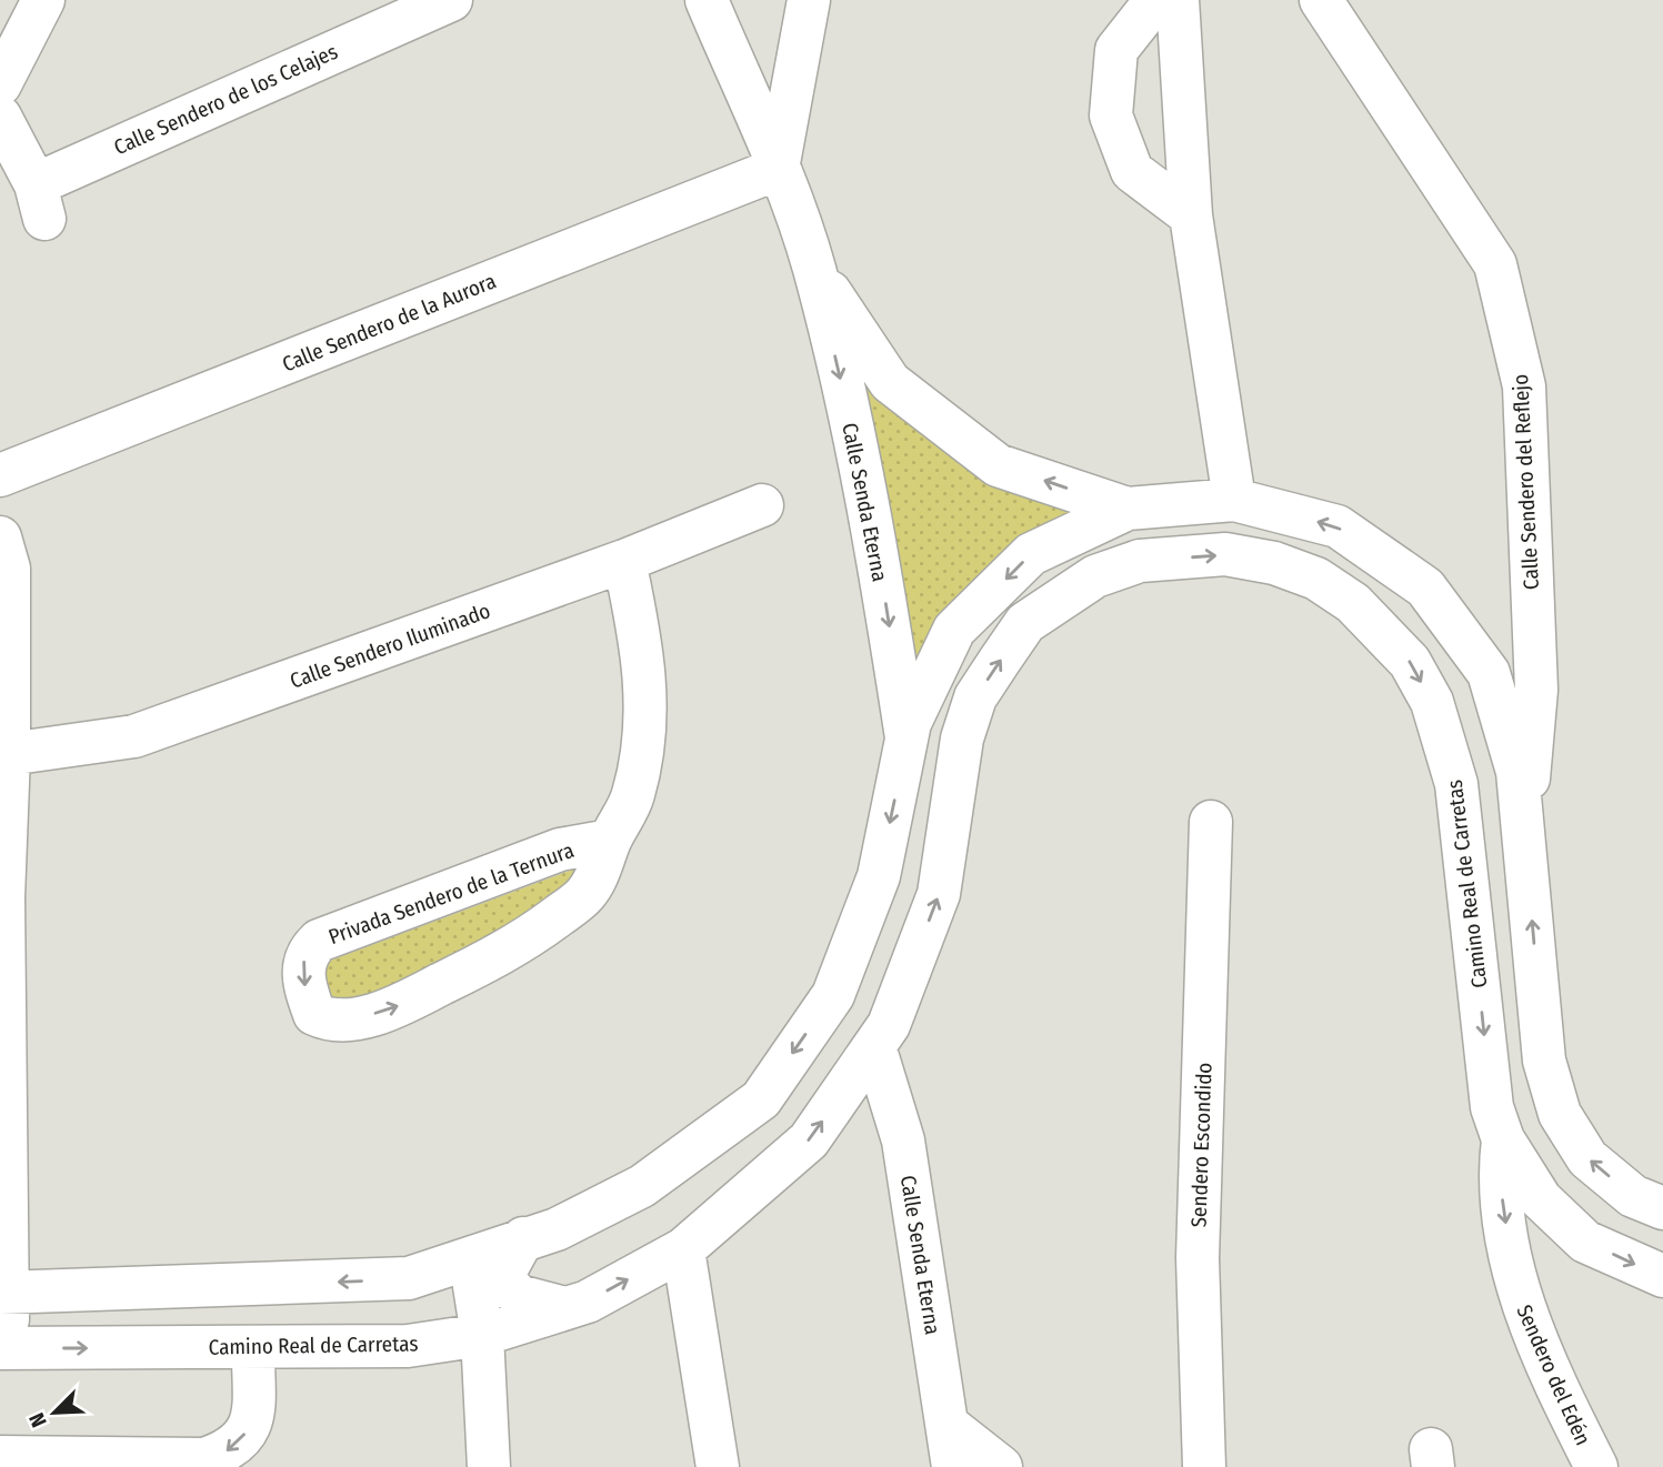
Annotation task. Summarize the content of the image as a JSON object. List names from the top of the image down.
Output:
{
  "streets": {
    "street": [
      "Calle Sendero de los Celajes",
      "Calle Sendero de la Aurora",
      "Calle Sendero del Reflejo",
      "Calle Senda Eterna",
      "Calle Sendero Iluminado",
      "Camino Real de Carretas",
      "Privada Sendero de la Ternura",
      "Sendero Escondido",
      "Sendero del Edén"
    ]
  },
  "crossings": [
    ["Calle Sendero de la Aurora", "Calle Senda Eterna"],
    ["Calle Senda Eterna", "Camino Real de Carretas"],
    ["Calle Sendero Iluminado", "Privada Sendero de la Ternura"],
    ["Camino Real de Carretas", "Sendero del Edén"]
  ],
  "north": "bottom left"
}
